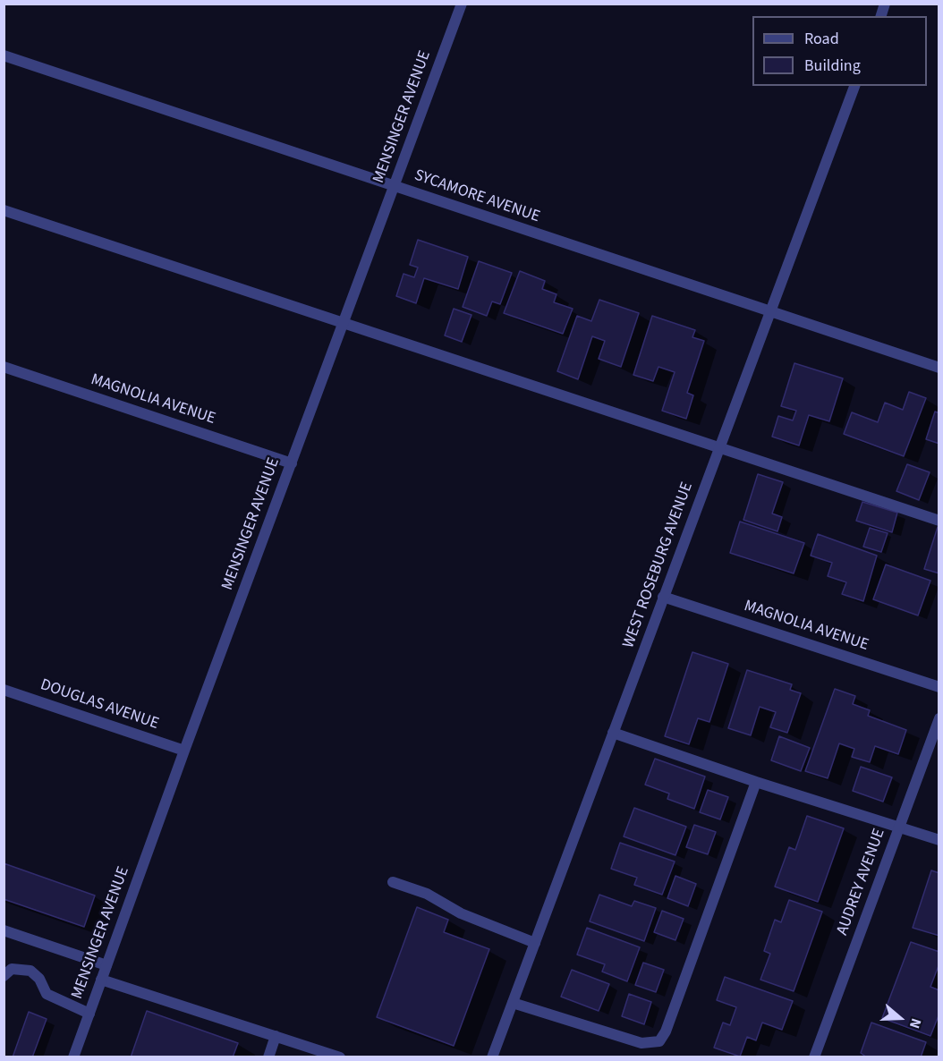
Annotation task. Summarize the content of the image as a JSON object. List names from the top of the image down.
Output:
{
  "streets": {
    "street": [
      "MENSINGER AVENUE",
      "SYCAMORE AVENUE",
      "MAGNOLIA AVENUE",
      "WEST ROSEBURG AVENUE",
      "DOUGLAS AVENUE",
      "AUDREY AVENUE"
    ]
  },
  "crossings": [
    ["MENSINGER AVENUE", "SYCAMORE AVENUE"],
    ["MENSINGER AVENUE", "MAGNOLIA AVENUE"],
    ["MENSINGER AVENUE", "DOUGLAS AVENUE"],
    ["SYCAMORE AVENUE", "WEST ROSEBURG AVENUE"],
    ["MAGNOLIA AVENUE", "WEST ROSEBURG AVENUE"]
  ],
  "legend": ["Road", "Building"],
  "north": "right"
}
